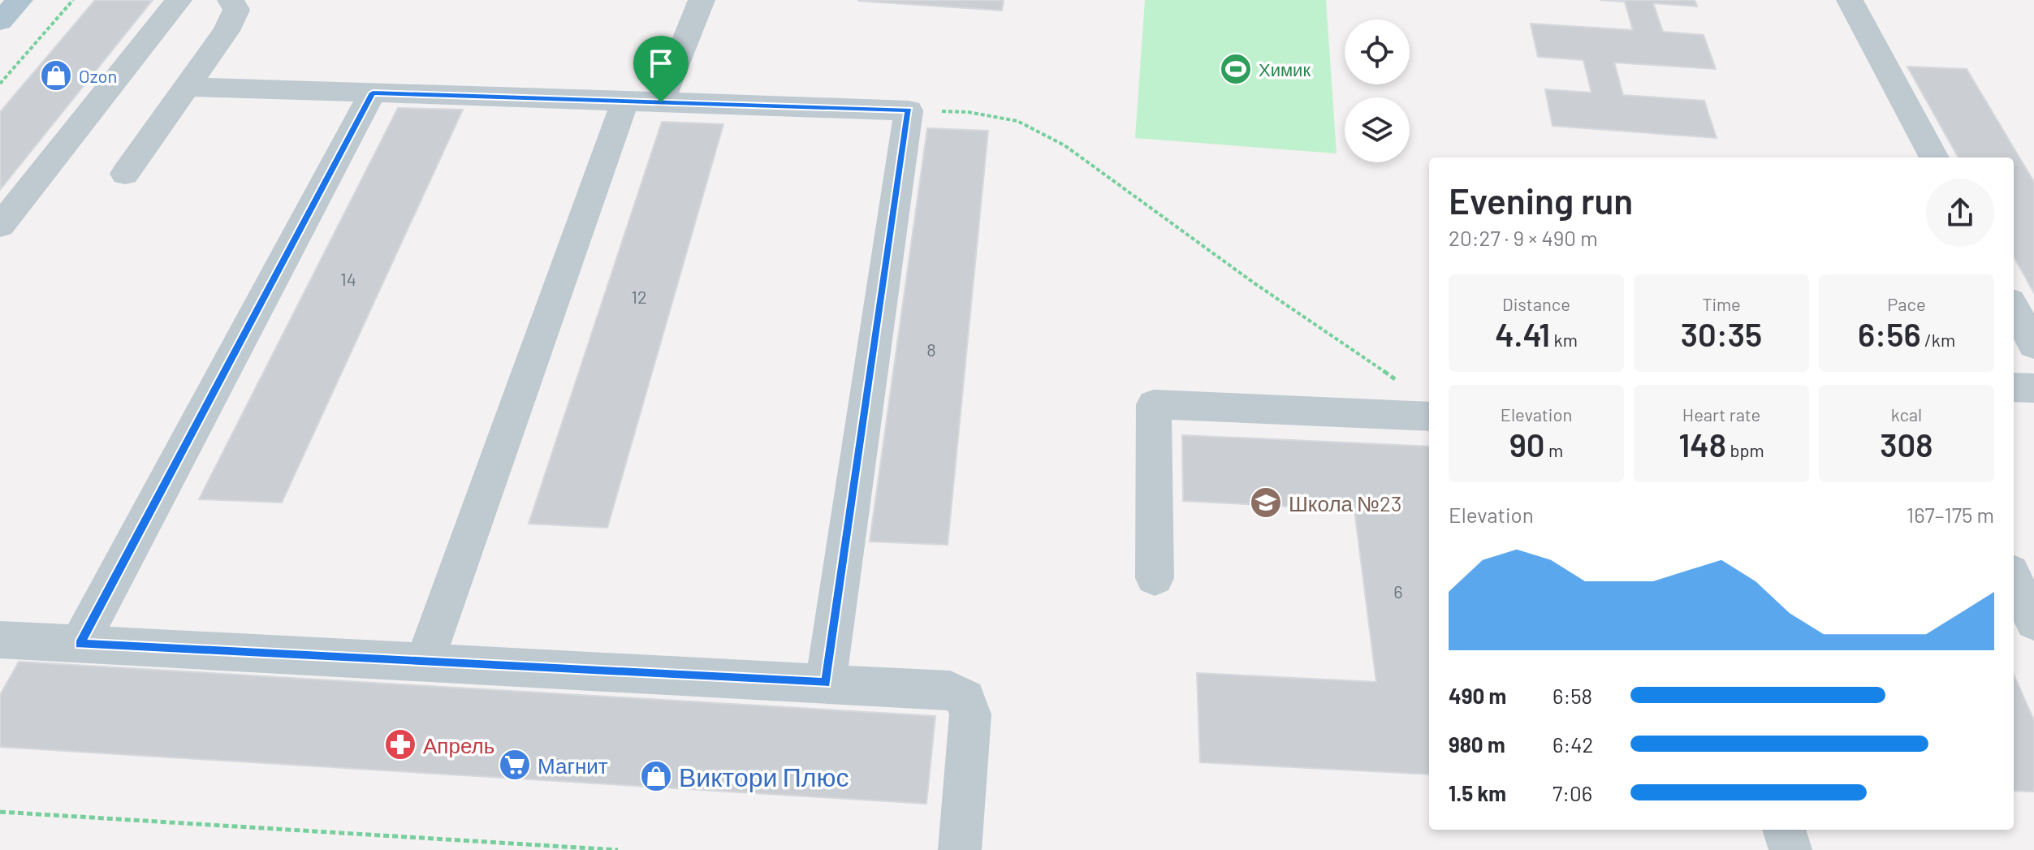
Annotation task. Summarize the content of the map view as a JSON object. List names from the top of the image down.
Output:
{
  "places": {
    "sports": ["Химик"],
    "shop": ["Ozon", "Виктори Плюс"],
    "school or university": ["Школа №23"],
    "pharmacy": ["Апрель"],
    "supermarket": ["Магнит"]
  },
  "house_numbers": [
    "14",
    "12",
    "8",
    "6"
  ],
  "page": {
    "heading": ["Evening run", "20:27 · 9 × 490 m"],
    "stats": [
      ["Distance", "4.41 km"],
      ["Time", "30:35"],
      ["Pace", "6:56 /km"],
      ["Elevation", "90 m"],
      ["Heart rate", "148 bpm"],
      ["kcal", "308"]
    ],
    "chart": ["Elevation", "167–175 m"],
    "list": [
      {
        "name": "490 m",
        "note": "6:58"
      },
      {
        "name": "980 m",
        "note": "6:42"
      },
      {
        "name": "1.5 km",
        "note": "7:06"
      }
    ]
  }
}
